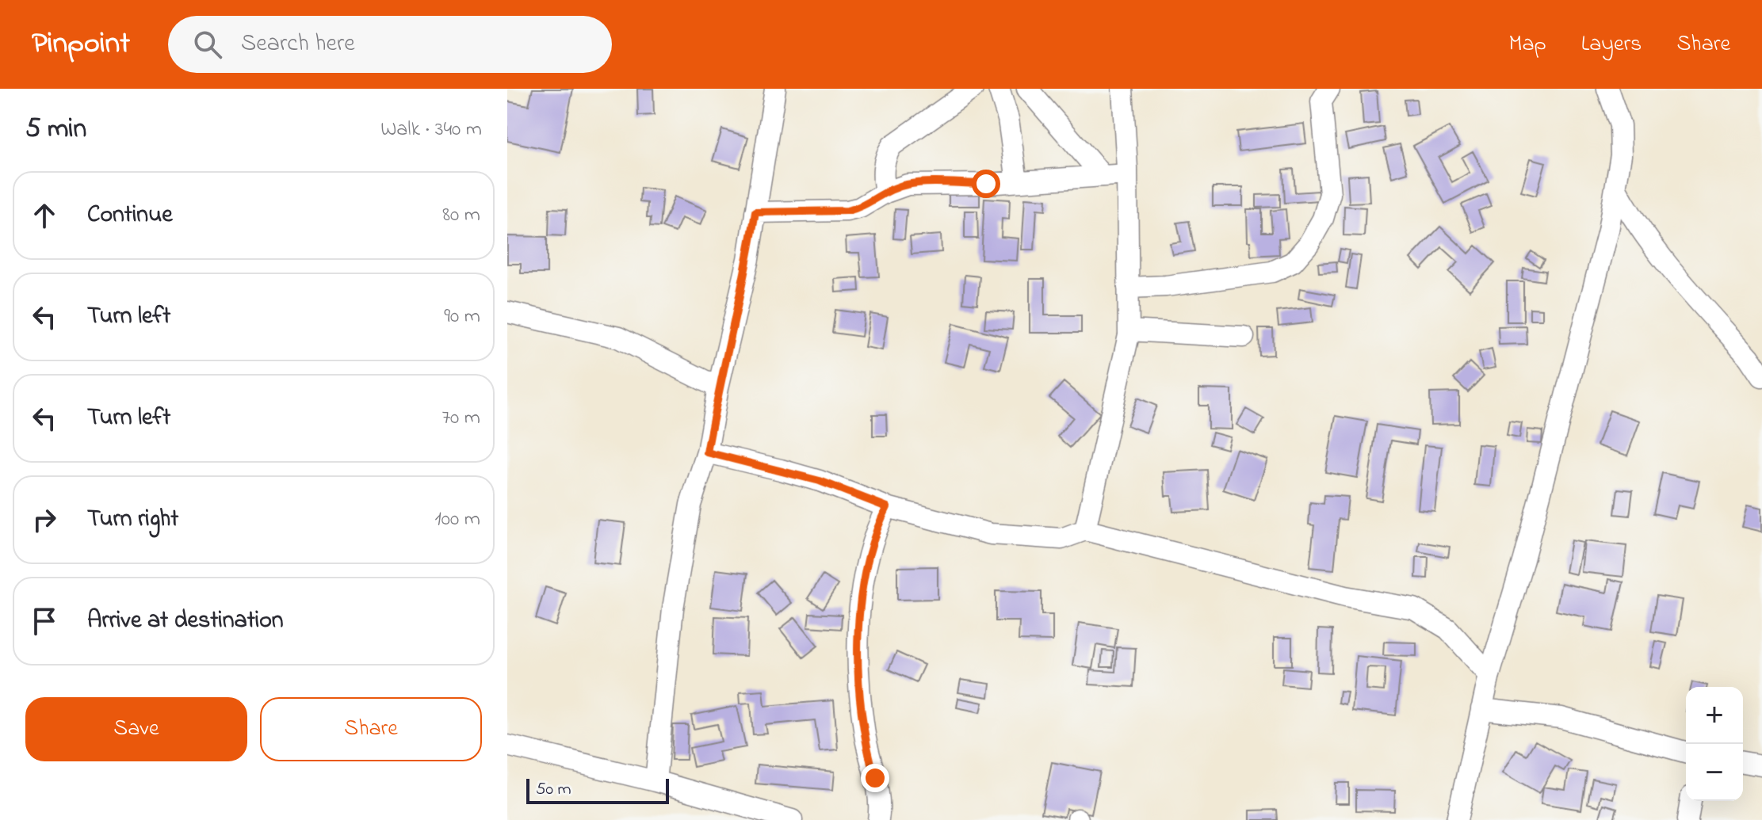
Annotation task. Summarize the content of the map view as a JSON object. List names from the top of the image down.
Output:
{
  "scale_bar": "50 m",
  "page": {
    "header": "Pinpoint",
    "search": "Search here",
    "nav": ["Map", "Layers", "Share"],
    "heading": ["5 min", "Walk · 340 m"],
    "list": [
      ["Continue", "80 m"],
      ["Turn left", "90 m"],
      ["Turn left", "70 m"],
      ["Turn right", "100 m"],
      "Arrive at destination"
    ],
    "buttons": ["Save", "Share"],
    "map_buttons": ["+", "−"],
    "scale": "50 m"
  }
}
